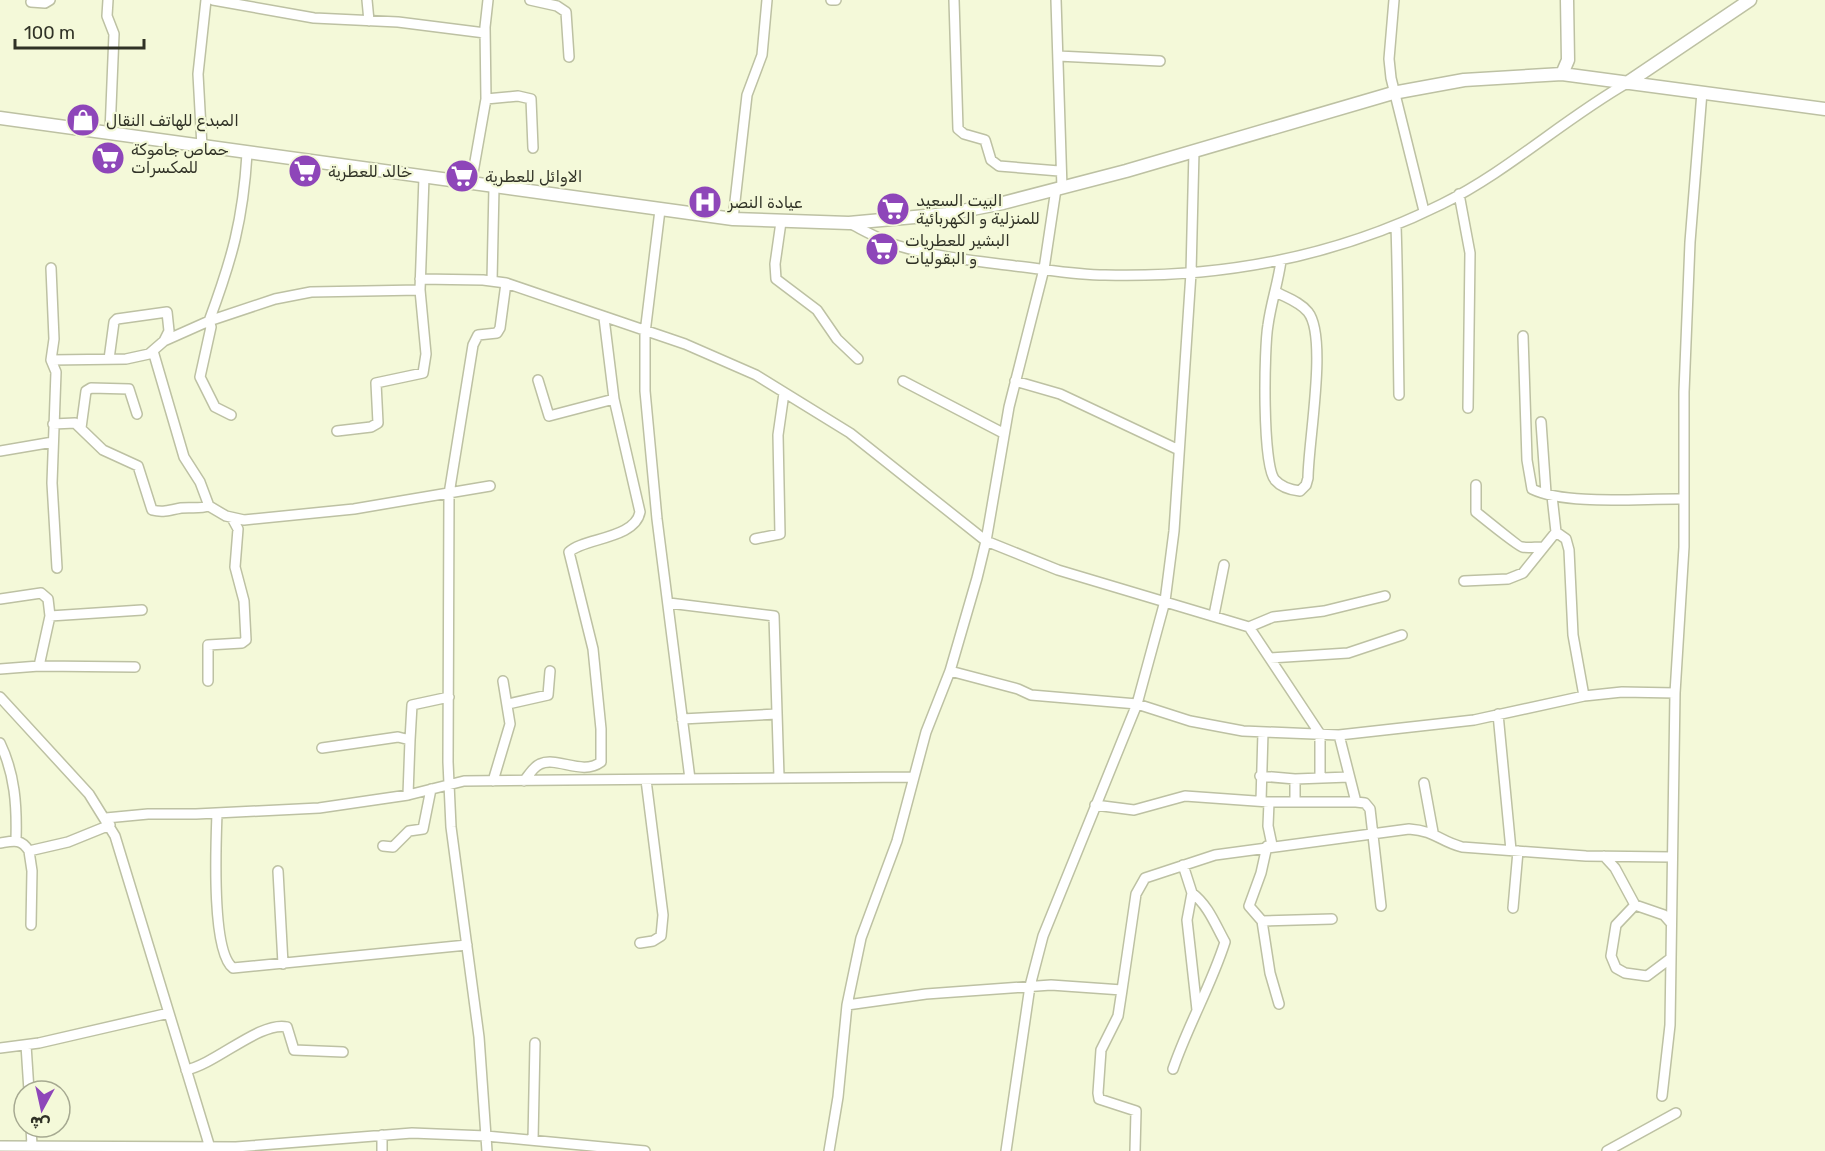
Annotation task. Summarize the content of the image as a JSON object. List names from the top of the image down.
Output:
{
  "places": {
    "shop": ["المبدع للهاتف النقال"],
    "supermarket": [
      "حماص جاموكة للمكسرات",
      "خالد للعطرية",
      "الاوائل للعطرية",
      "البيت السعيد للمنزلية و الكهربائية",
      "البشير للعطريات و البقوليات"
    ],
    "hospital": ["عيادة النصر"]
  },
  "scale_bar": "100 m",
  "north": "bottom"
}
